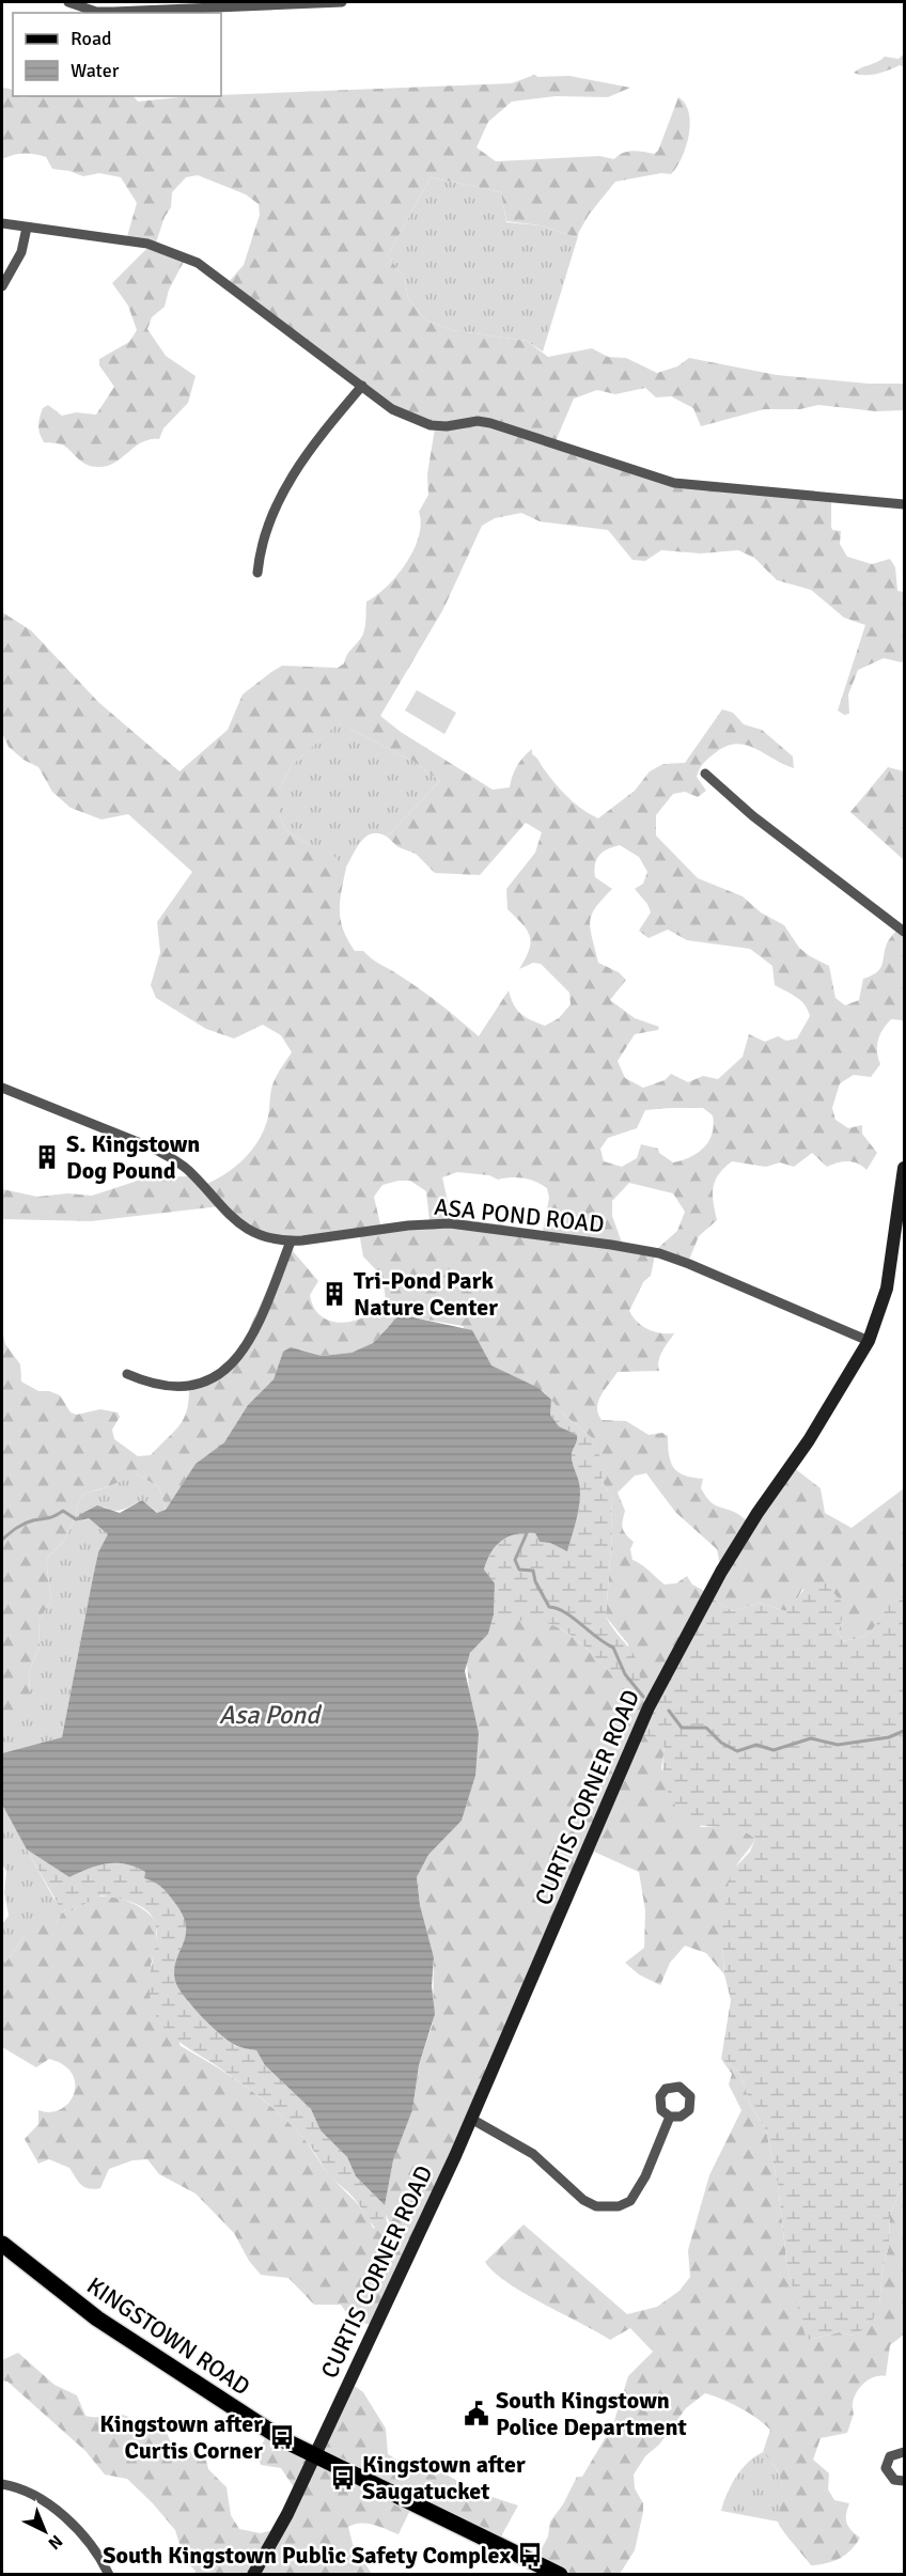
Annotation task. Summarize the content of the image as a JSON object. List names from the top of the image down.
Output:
{
  "streets": {
    "main road": ["KINGSTOWN ROAD"],
    "street": ["ASA POND ROAD", "CURTIS CORNER ROAD"]
  },
  "crossings": [
    ["ASA POND ROAD", "CURTIS CORNER ROAD"],
    ["CURTIS CORNER ROAD", "KINGSTOWN ROAD"]
  ],
  "water": ["Asa Pond"],
  "places": {
    "building": ["S. Kingstown Dog Pound", "Tri-Pond Park Nature Center"],
    "public building": ["South Kingstown Police Department"],
    "bus stop": ["Kingstown after Curtis Corner", "Kingstown after Saugatucket", "South Kingstown Public Safety Complex"]
  },
  "legend": ["Road", "Water"],
  "north": "bottom right"
}
